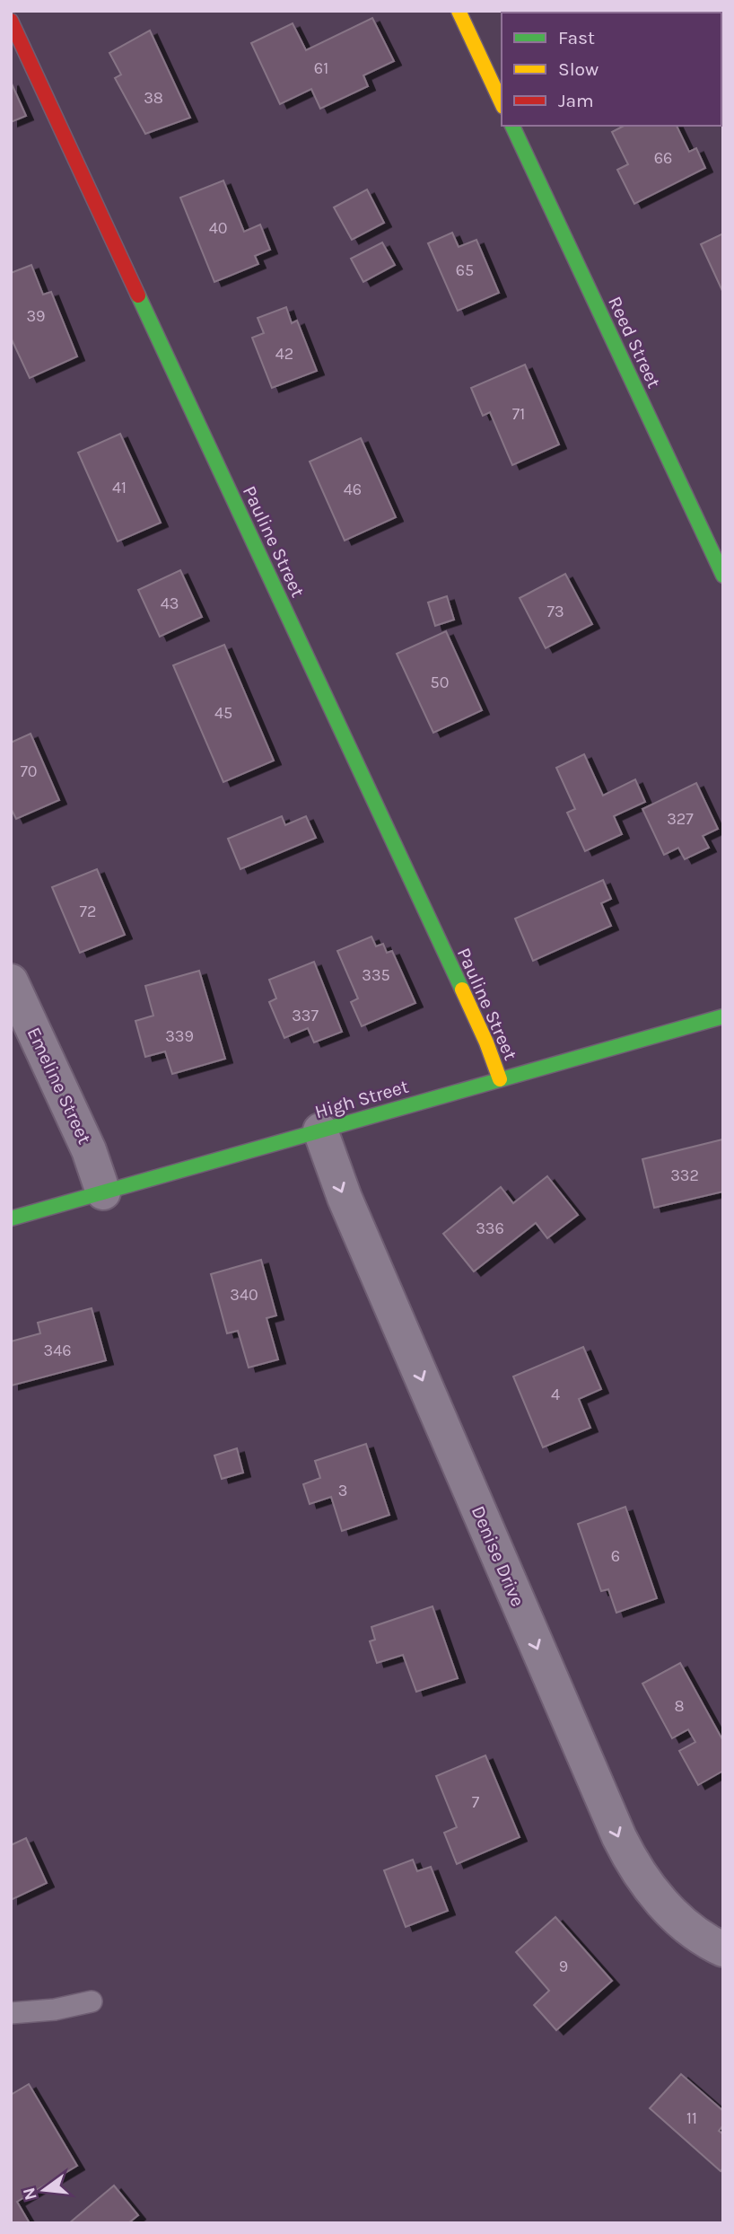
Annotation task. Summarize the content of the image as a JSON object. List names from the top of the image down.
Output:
{
  "streets": {
    "main road": ["Reed Street", "Pauline Street", "High Street"],
    "street": ["Emeline Street", "Denise Drive"]
  },
  "crossings": [
    ["Pauline Street", "High Street"],
    ["Emeline Street", "High Street"],
    ["High Street", "Denise Drive"]
  ],
  "one_way": ["Denise Drive"],
  "house_numbers": [
    "61",
    "38",
    "66",
    "40",
    "65",
    "39",
    "42",
    "71",
    "41",
    "46",
    "43",
    "73",
    "50",
    "45",
    "70",
    "327",
    "72",
    "335",
    "337",
    "339",
    "332",
    "336",
    "340",
    "346",
    "4",
    "3",
    "6",
    "8",
    "7",
    "9",
    "11"
  ],
  "legend": ["Fast", "Slow", "Jam"],
  "north": "left"
}
